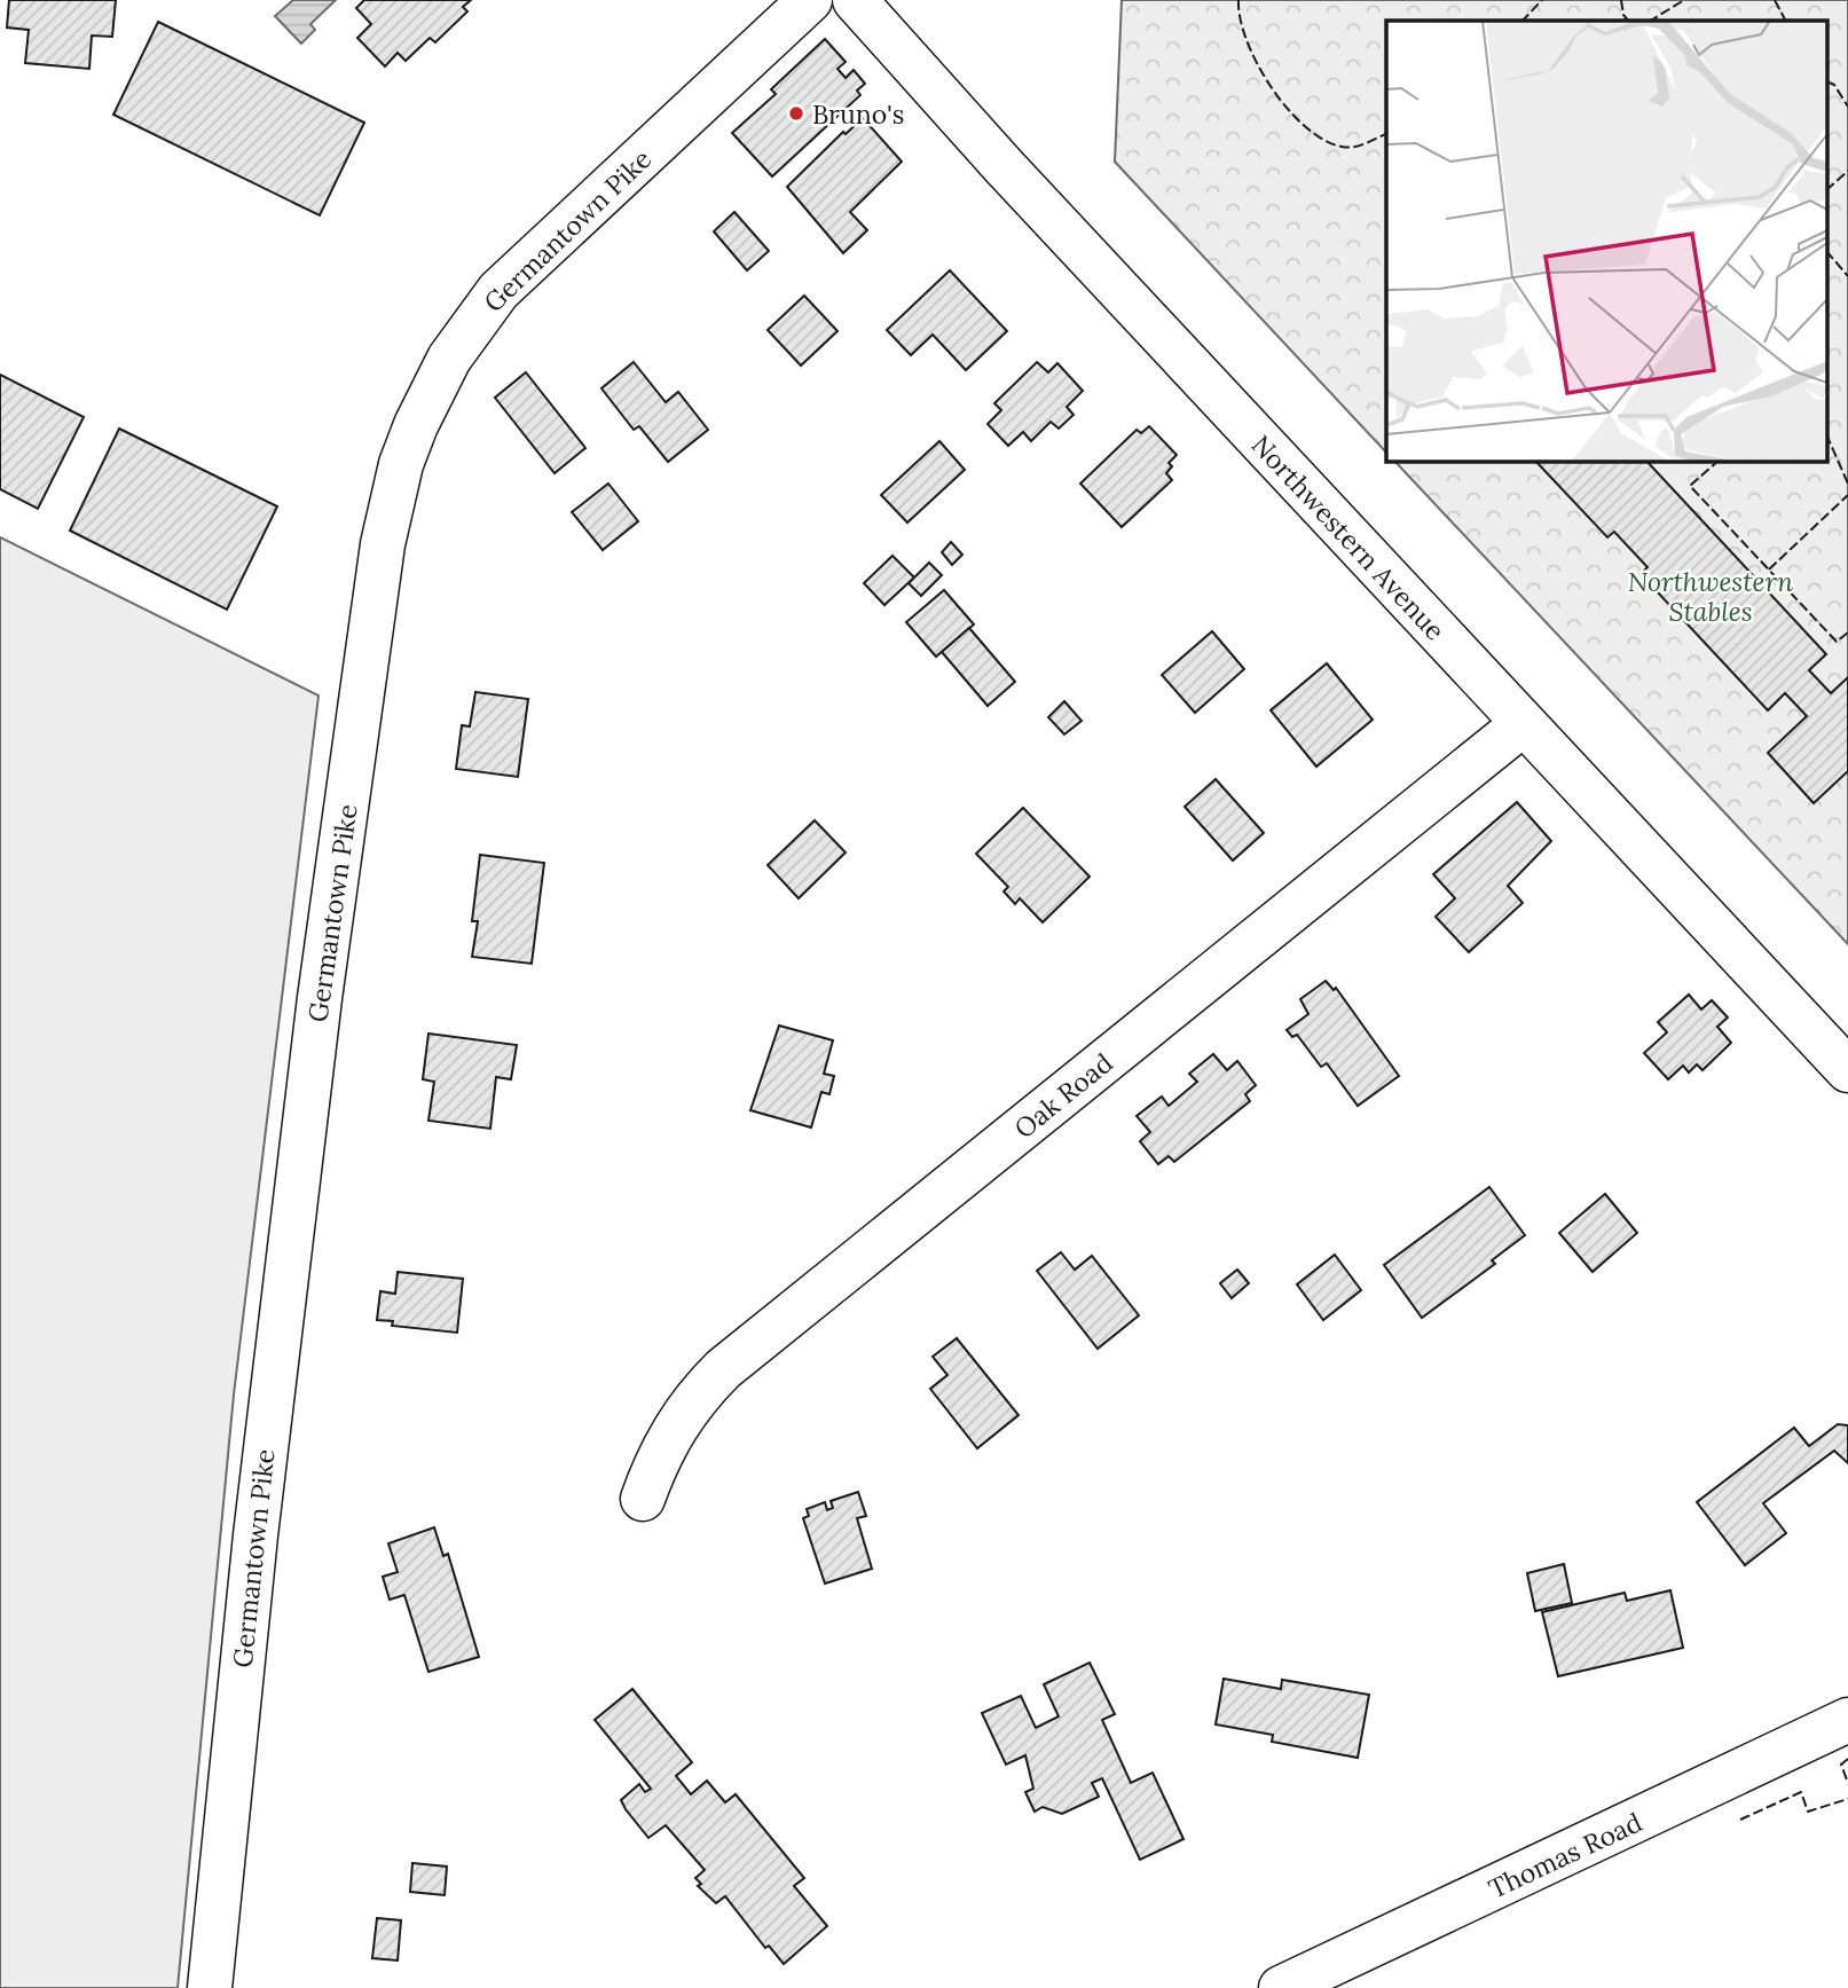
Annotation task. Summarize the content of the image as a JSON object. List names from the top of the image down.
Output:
{
  "streets": {
    "street": [
      "Germantown Pike",
      "Northwestern Avenue",
      "Oak Road",
      "Thomas Road"
    ]
  },
  "crossings": [
    ["Northwestern Avenue", "Oak Road"]
  ],
  "parks": ["Northwestern Stables"],
  "places": ["Bruno's"]
}
